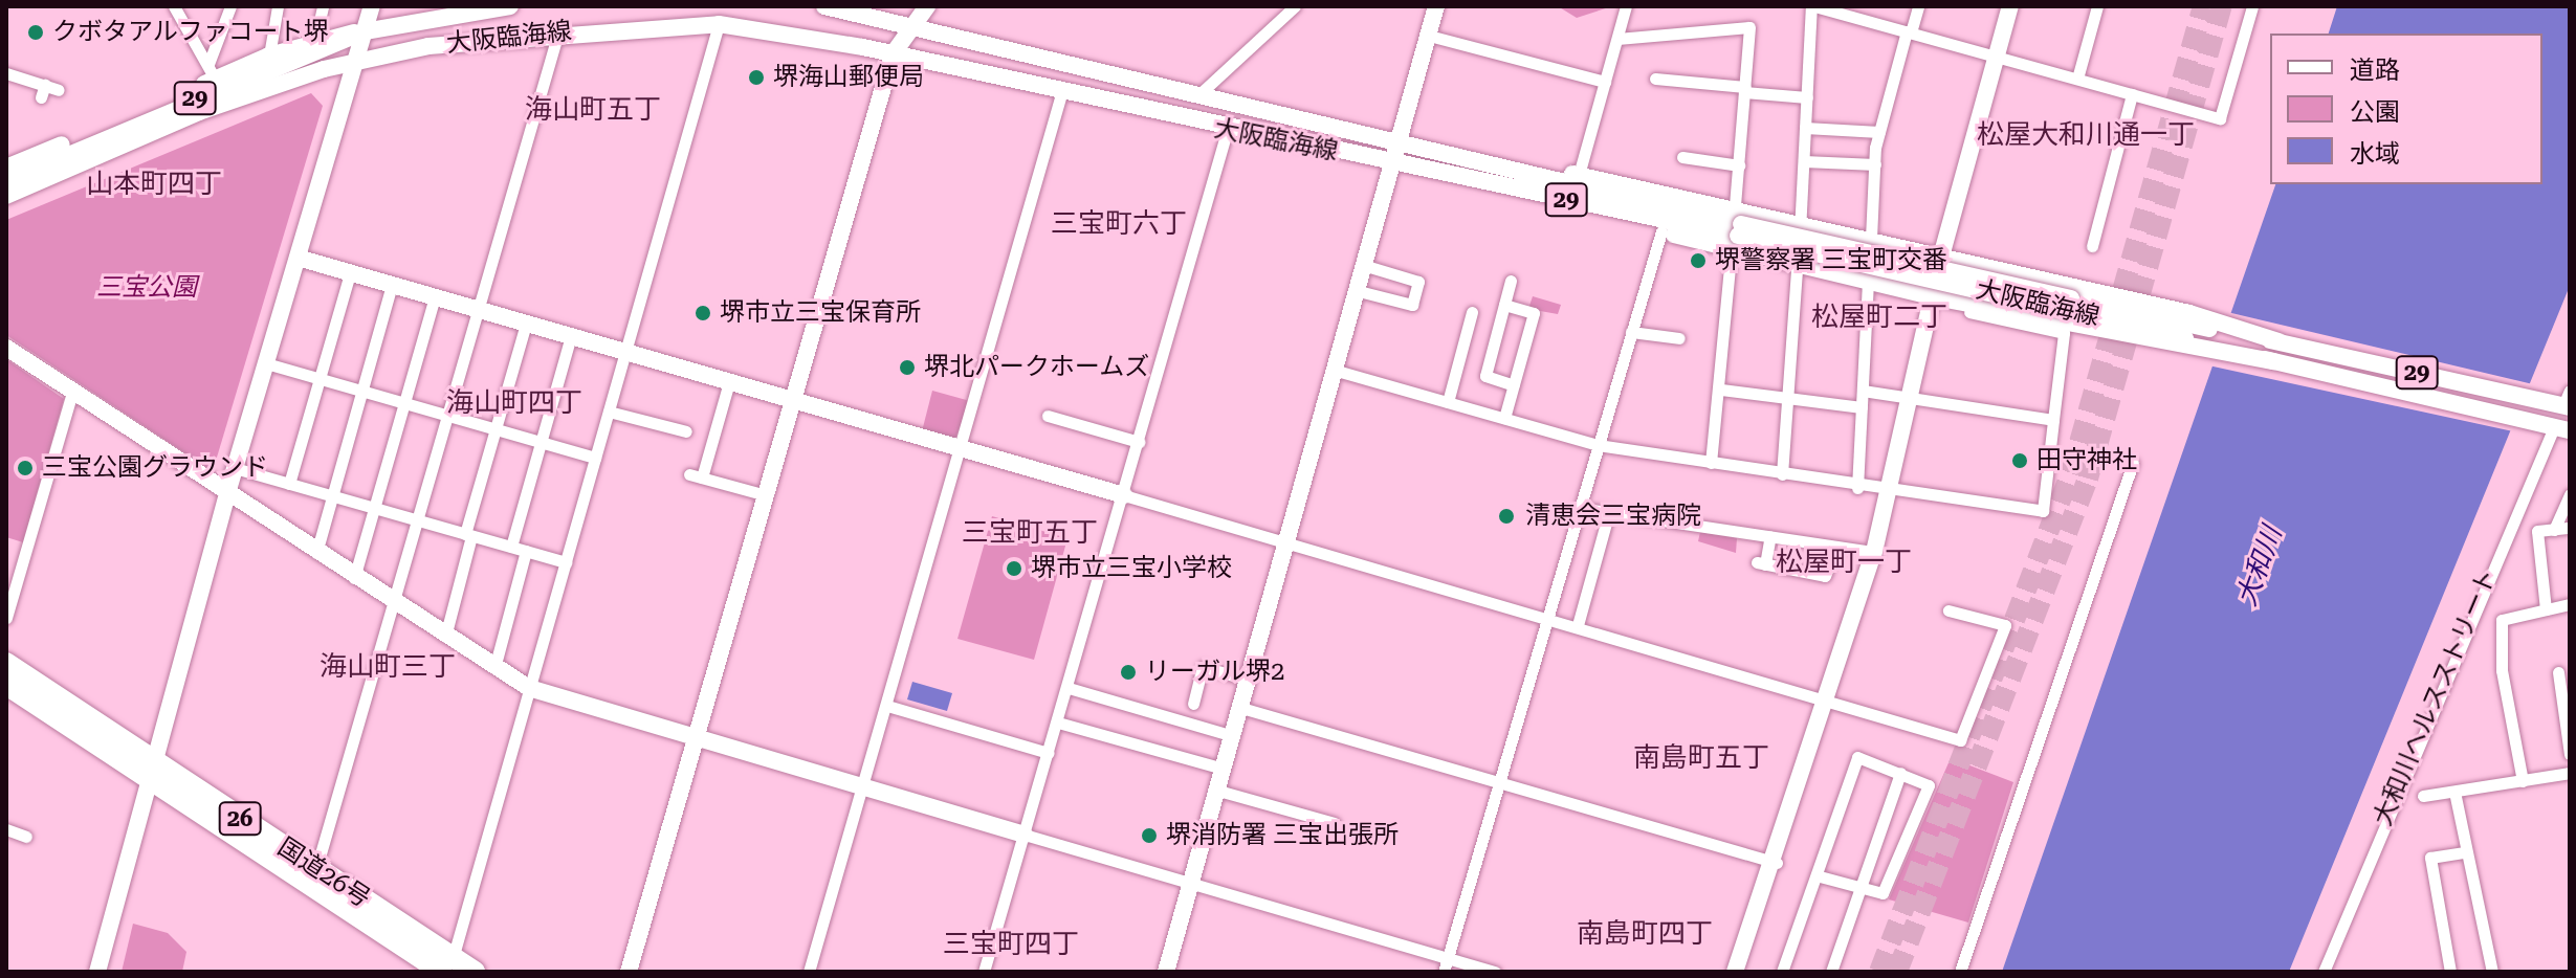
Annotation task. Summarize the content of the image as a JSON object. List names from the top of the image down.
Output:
{
  "streets": {
    "highway": ["26", "国道26号"],
    "main road": ["大阪臨海線", "29"],
    "street": ["大和川ヘルスストリート"]
  },
  "crossings": [
    ["大阪臨海線", "29"],
    ["29", "大和川ヘルスストリート"]
  ],
  "districts": [
    "海山町五丁",
    "松屋大和川通一丁",
    "山本町四丁",
    "三宝町六丁",
    "松屋町二丁",
    "海山町四丁",
    "三宝町五丁",
    "松屋町一丁",
    "海山町三丁",
    "南島町五丁",
    "南島町四丁",
    "三宝町四丁"
  ],
  "water": ["大和川"],
  "parks": ["三宝公園"],
  "places": [
    "クボタアルファコート堺",
    "堺海山郵便局",
    "堺警察署 三宝町交番",
    "堺市立三宝保育所",
    "堺北パークホームズ",
    "田守神社",
    "三宝公園グラウンド",
    "清恵会三宝病院",
    "堺市立三宝小学校",
    "リーガル堺2",
    "堺消防署 三宝出張所"
  ],
  "legend": ["道路", "公園", "水域"]
}
